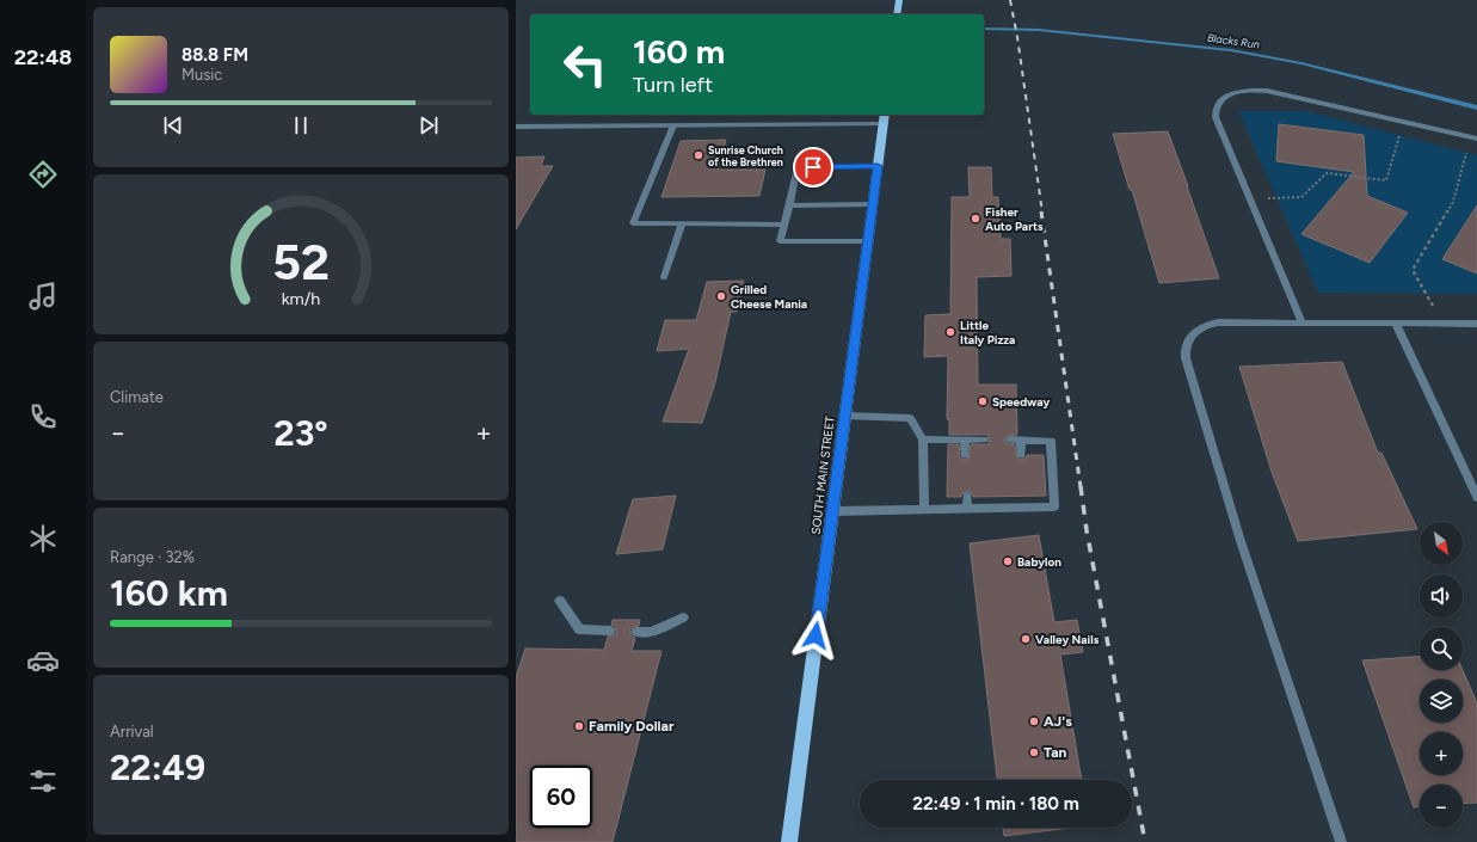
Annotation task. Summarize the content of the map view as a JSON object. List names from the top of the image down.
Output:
{
  "streets": {
    "main road": ["SOUTH MAIN STREET"]
  },
  "water": ["Blacks Run"],
  "places": [
    "Sunrise Church of the Brethren",
    "Fisher Auto Parts",
    "Grilled Cheese Mania",
    "Little Italy Pizza",
    "Speedway",
    "Babylon",
    "Valley Nails",
    "AJ's",
    "Family Dollar",
    "Tan"
  ],
  "north": "bottom right",
  "page": {
    "tabs": "22:48",
    "turn": ["160 m", "Turn left"],
    "song": ["88.8 FM", "Music"],
    "tile": [
      "Climate",
      ["Range · 32%", "160 km"],
      ["Arrival", "22:49"]
    ],
    "heat": ["−", "23°", "+"],
    "map_buttons": ["+", "−"],
    "limit": "60",
    "trip": "22:49 · 1 min · 180 m",
    "gauge": ["52", "km/h"]
  }
}
